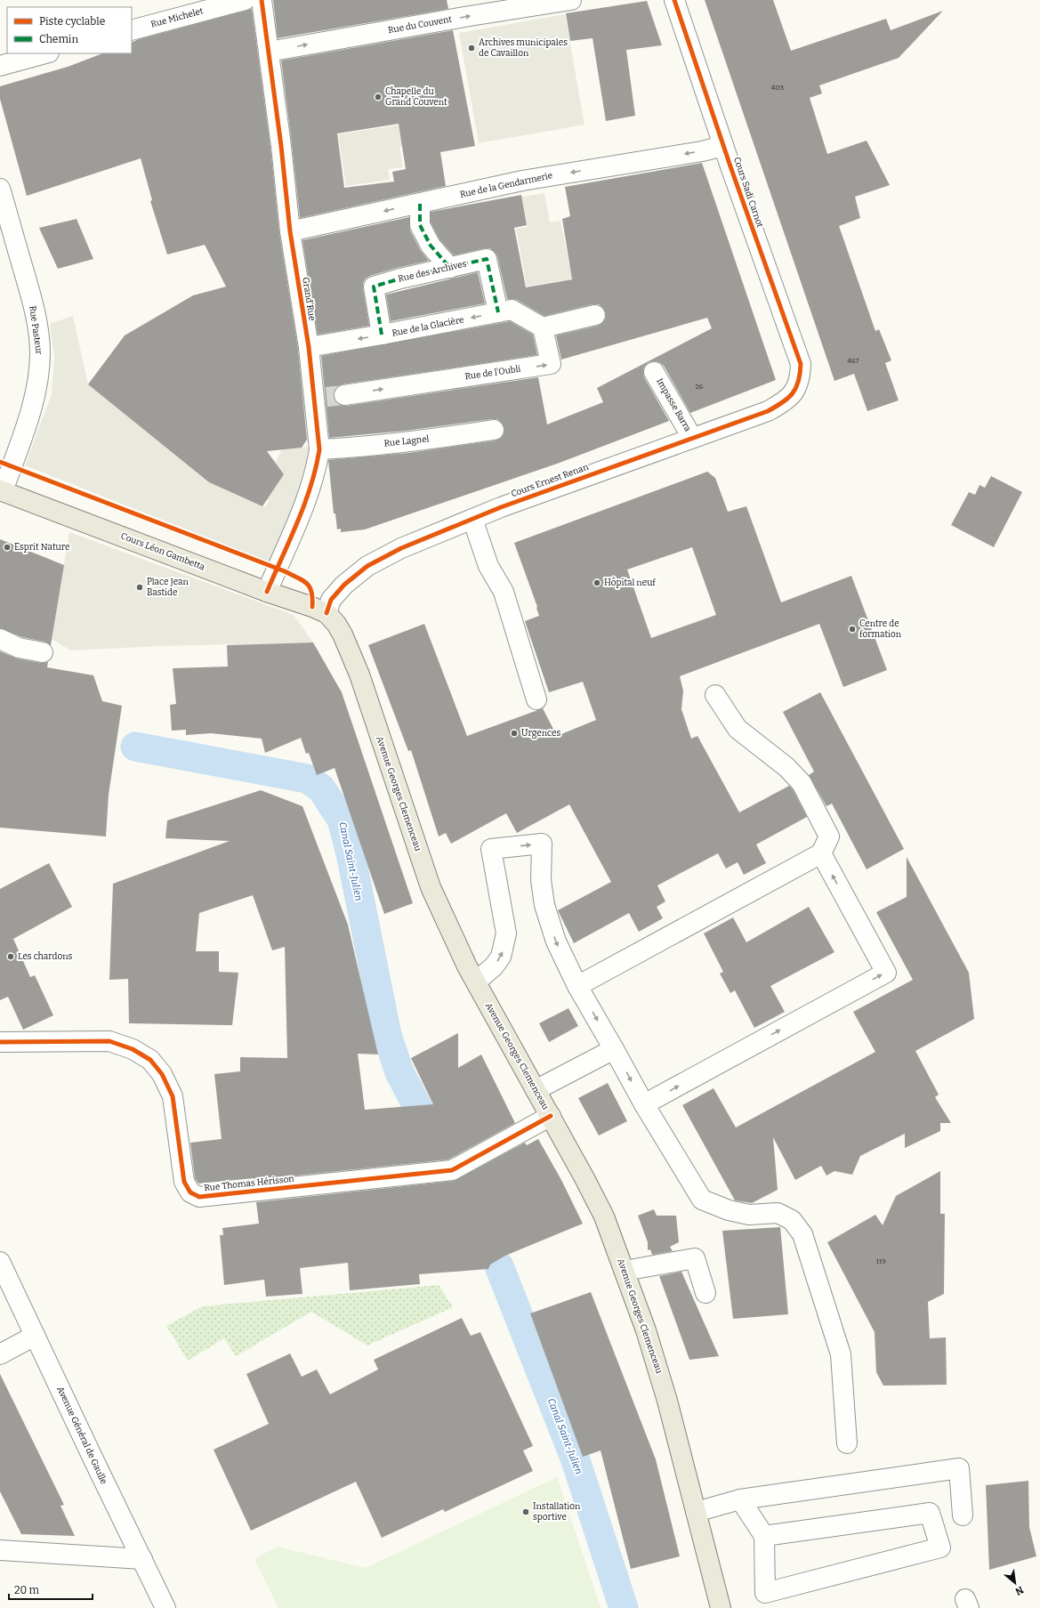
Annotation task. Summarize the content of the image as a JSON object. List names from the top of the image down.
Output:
{
  "streets": {
    "main road": ["Cours Léon Gambetta", "Avenue Georges Clemenceau"],
    "street": [
      "Rue Michelet",
      "Rue du Couvent",
      "Rue de la Gendarmerie",
      "Cours Sadi Carnot",
      "Rue des Archives",
      "Grand'Rue",
      "Rue de la Glacière",
      "Rue Pasteur",
      "Rue de l'Oubli",
      "Impasse Barra",
      "Rue Lagnel",
      "Cours Ernest Renan",
      "Rue Thomas Hérisson",
      "Avenue Général de Gaulle"
    ]
  },
  "crossings": [
    ["Rue du Couvent", "Grand'Rue"],
    ["Rue de la Gendarmerie", "Cours Sadi Carnot"],
    ["Rue de la Gendarmerie", "Grand'Rue"],
    ["Cours Sadi Carnot", "Cours Ernest Renan"],
    ["Rue des Archives", "Rue de la Glacière"],
    ["Grand'Rue", "Rue de la Glacière"],
    ["Grand'Rue", "Rue de l'Oubli"],
    ["Grand'Rue", "Rue Lagnel"],
    ["Grand'Rue", "Cours Léon Gambetta"],
    ["Rue de la Glacière", "Rue de l'Oubli"],
    ["Rue Pasteur", "Cours Léon Gambetta"],
    ["Impasse Barra", "Cours Ernest Renan"],
    ["Cours Ernest Renan", "Cours Léon Gambetta"],
    ["Cours Ernest Renan", "Avenue Georges Clemenceau"],
    ["Cours Léon Gambetta", "Avenue Georges Clemenceau"],
    ["Avenue Georges Clemenceau", "Rue Thomas Hérisson"]
  ],
  "one_way": [
    "Rue du Couvent",
    "Rue de la Gendarmerie",
    "Rue de la Glacière",
    "Rue de l'Oubli"
  ],
  "water": ["Canal Saint-Julien"],
  "places": [
    "Archives municipales de Cavaillon",
    "Chapelle du Grand Couvent",
    "Esprit Nature",
    "Hôpital neuf",
    "Place Jean Bastide",
    "Centre de formation",
    "Urgences",
    "Les chardons",
    "Installation sportive"
  ],
  "house_numbers": [
    "403",
    "467",
    "26",
    "119"
  ],
  "legend": ["Piste cyclable", "Chemin"],
  "scale_bar": "20 m",
  "north": "bottom right"
}
